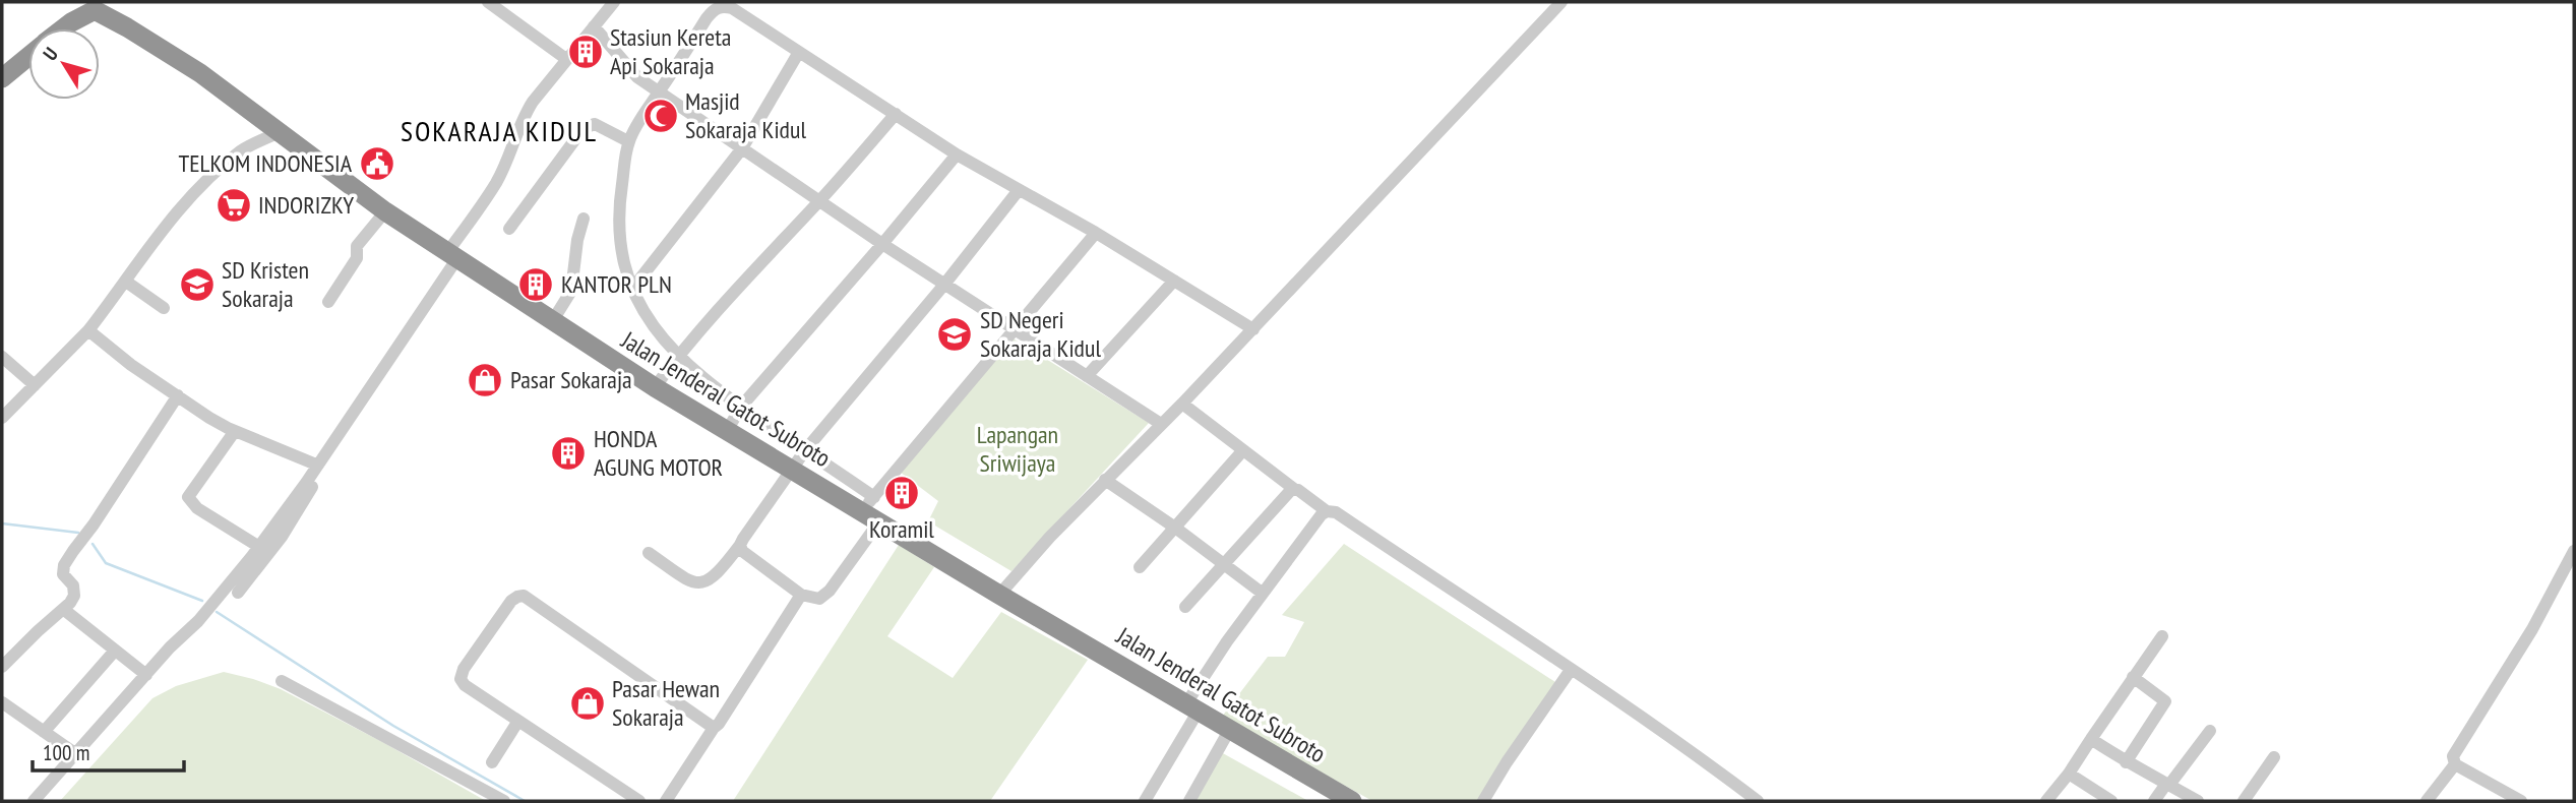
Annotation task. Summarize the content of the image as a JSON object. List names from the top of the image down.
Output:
{
  "streets": {
    "highway": ["Jalan Jenderal Gatot Subroto"]
  },
  "districts": ["SOKARAJA KIDUL"],
  "parks": ["Lapangan Sriwijaya"],
  "places": {
    "building": [
      "Stasiun Kereta Api Sokaraja",
      "KANTOR PLN",
      "HONDA AGUNG MOTOR",
      "Koramil"
    ],
    "mosque": ["Masjid Sokaraja Kidul"],
    "public building": ["TELKOM INDONESIA"],
    "supermarket": ["INDORIZKY"],
    "school or university": ["SD Kristen Sokaraja", "SD Negeri Sokaraja Kidul"],
    "shop": ["Pasar Sokaraja", "Pasar Hewan Sokaraja"]
  },
  "scale_bar": "100 m",
  "north": "top left"
}
